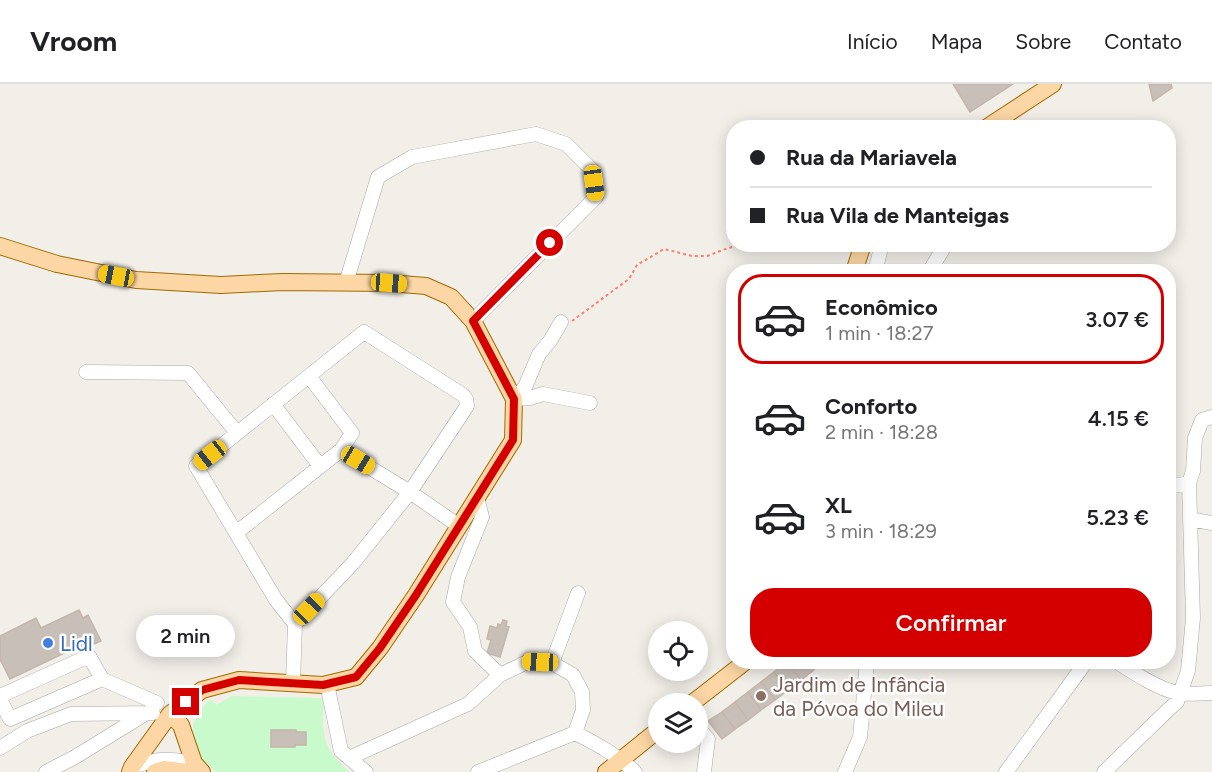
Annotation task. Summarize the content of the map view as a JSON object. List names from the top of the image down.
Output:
{
  "places": ["Lidl", "Jardim de Infância da Póvoa do Mileu"],
  "page": {
    "header": "Vroom",
    "nav": [
      "Início",
      "Mapa",
      "Sobre",
      "Contato"
    ],
    "banner": ["Rua da Mariavela", "Rua Vila de Manteigas"],
    "list": [
      {
        "name": "Econômico",
        "note": "1 min · 18:27",
        "value": "3.07 €"
      },
      {
        "name": "Conforto",
        "note": "2 min · 18:28",
        "value": "4.15 €"
      },
      {
        "name": "XL",
        "note": "3 min · 18:29",
        "value": "5.23 €"
      }
    ],
    "buttons": "Confirmar",
    "bubble": "2 min"
  }
}
